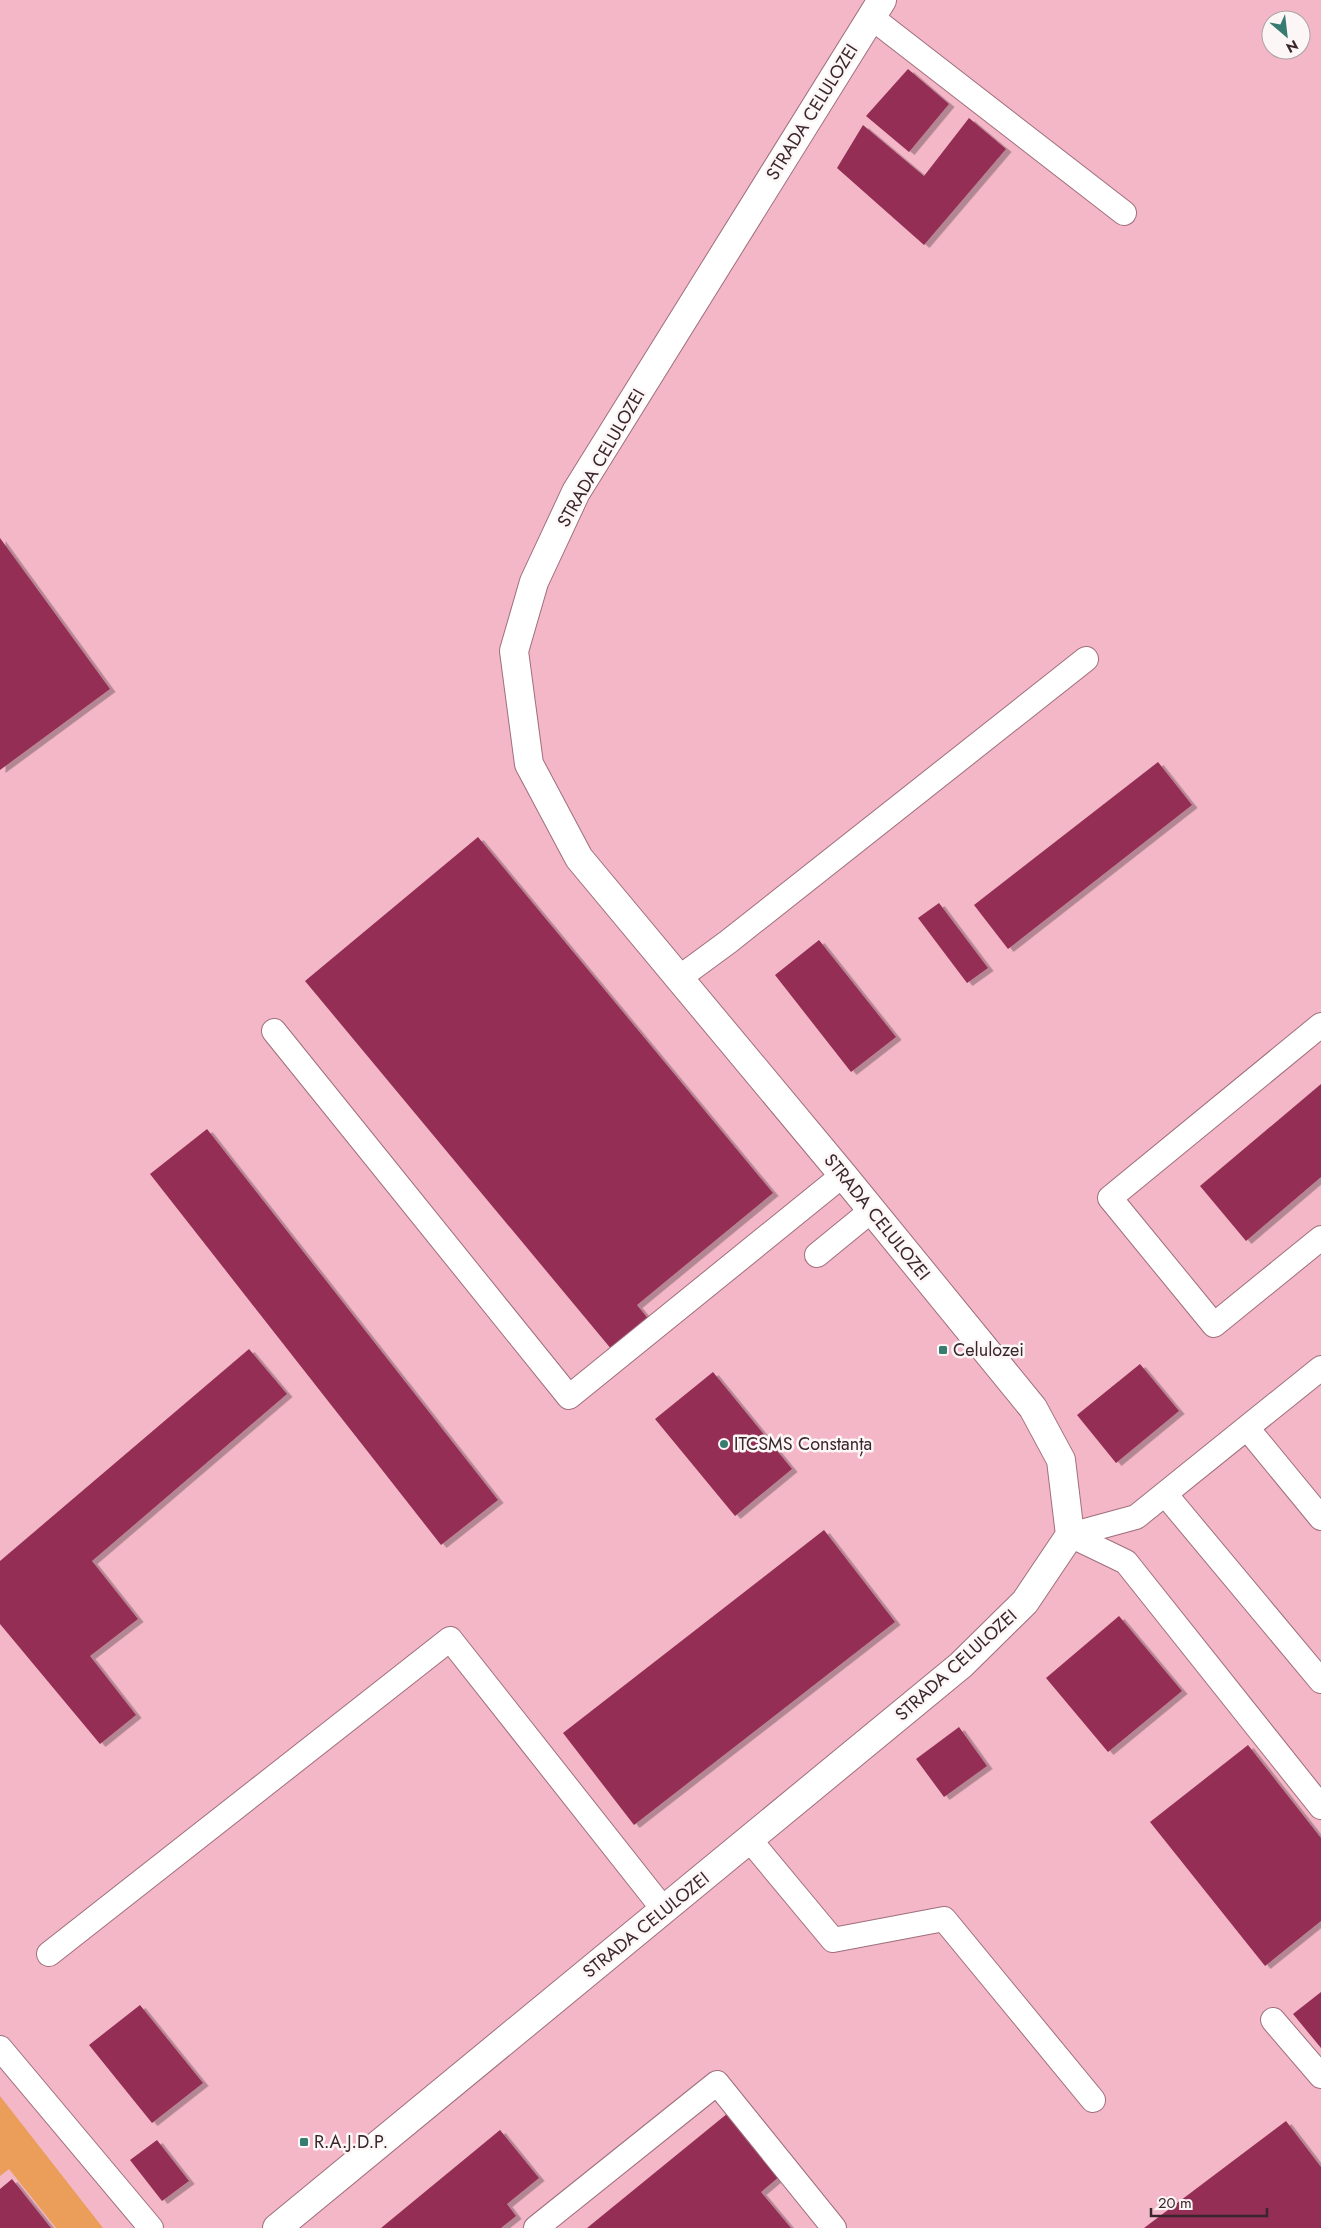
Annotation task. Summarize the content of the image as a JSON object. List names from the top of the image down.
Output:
{
  "streets": {
    "street": ["STRADA CELULOZEI"]
  },
  "places": {
    "transit": ["Celulozei", "R.A.J.D.P."],
    "other": ["ITCSMS Constanța"]
  },
  "scale_bar": "20 m",
  "north": "bottom right"
}
